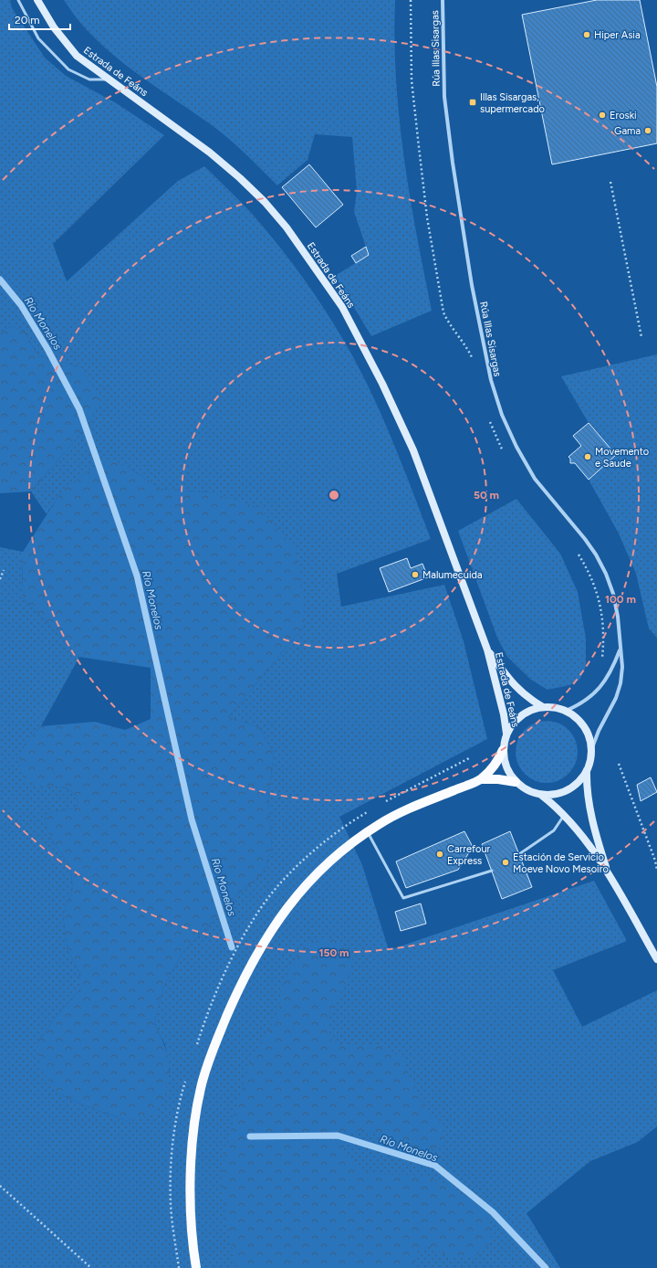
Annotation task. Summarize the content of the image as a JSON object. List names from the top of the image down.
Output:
{
  "streets": {
    "street": ["Rúa Illas Sisargas", "Estrada de Feáns"]
  },
  "crossings": [
    ["Rúa Illas Sisargas", "Estrada de Feáns"]
  ],
  "water": ["Río Monelos"],
  "places": {
    "other": [
      "Hiper Asia",
      "Eroski",
      "Gama",
      "Movemento e Saude",
      "Malumecuida",
      "Carrefour Express",
      "Estación de Servicio Moeve Novo Mesoiro"
    ],
    "transit": ["Illas Sisargas, supermercado"]
  },
  "scale_bar": "20 m",
  "rings": ["50 m", "100 m", "150 m"]
}
